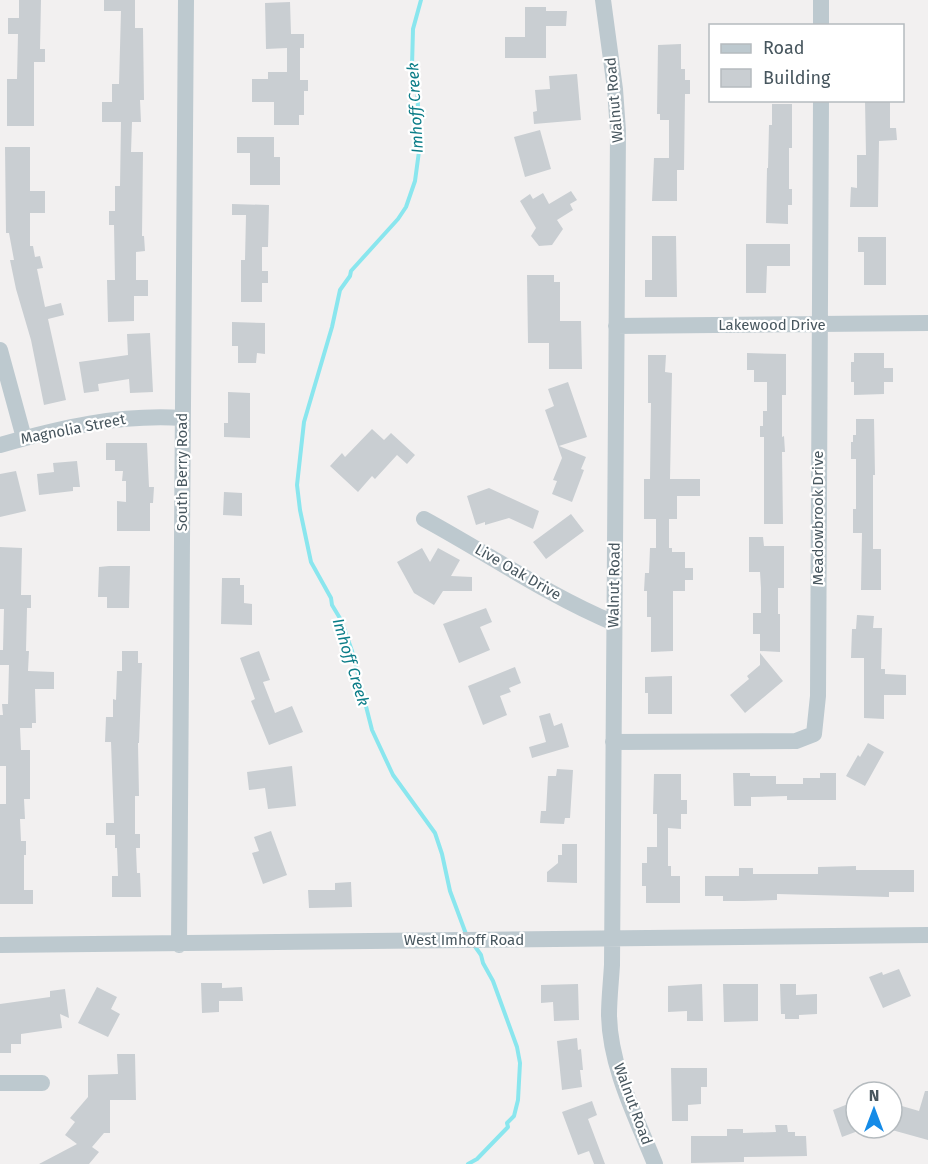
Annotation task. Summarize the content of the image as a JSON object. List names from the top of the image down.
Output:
{
  "streets": {
    "street": [
      "Walnut Road",
      "Lakewood Drive",
      "Magnolia Street",
      "South Berry Road",
      "Meadowbrook Drive",
      "Live Oak Drive",
      "West Imhoff Road"
    ]
  },
  "crossings": [
    ["Walnut Road", "Lakewood Drive"],
    ["Walnut Road", "Meadowbrook Drive"],
    ["Walnut Road", "Live Oak Drive"],
    ["Walnut Road", "West Imhoff Road"],
    ["Lakewood Drive", "Meadowbrook Drive"],
    ["Magnolia Street", "South Berry Road"],
    ["South Berry Road", "West Imhoff Road"]
  ],
  "water": ["Imhoff Creek"],
  "legend": ["Road", "Building"],
  "north": "top"
}
